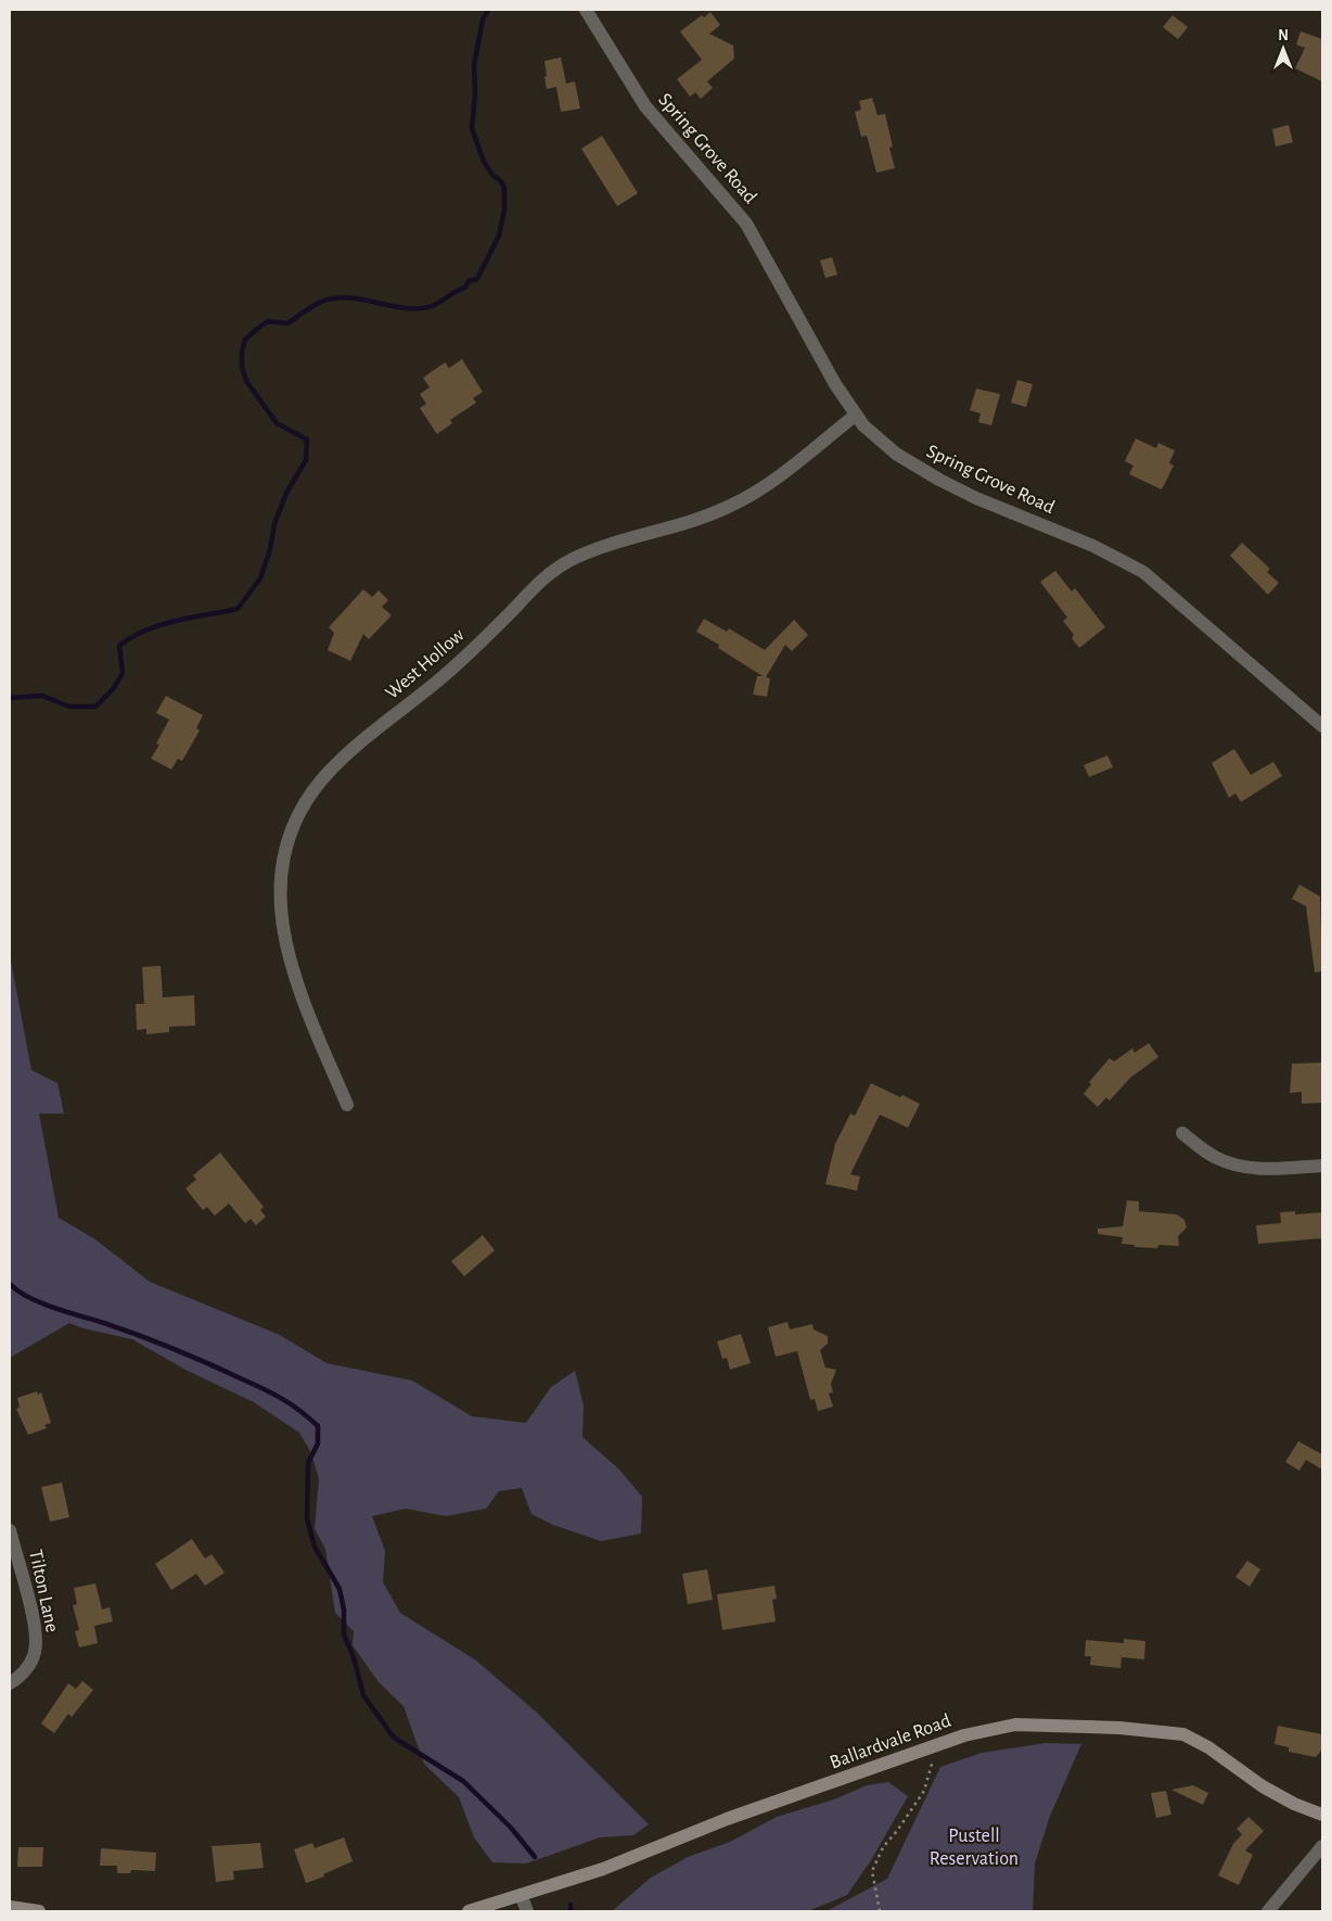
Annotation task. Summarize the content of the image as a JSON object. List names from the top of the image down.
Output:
{
  "streets": {
    "street": [
      "Spring Grove Road",
      "West Hollow",
      "Tilton Lane",
      "Ballardvale Road"
    ]
  },
  "crossings": [
    ["Spring Grove Road", "West Hollow"]
  ],
  "parks": ["Pustell Reservation"],
  "north": "top"
}
